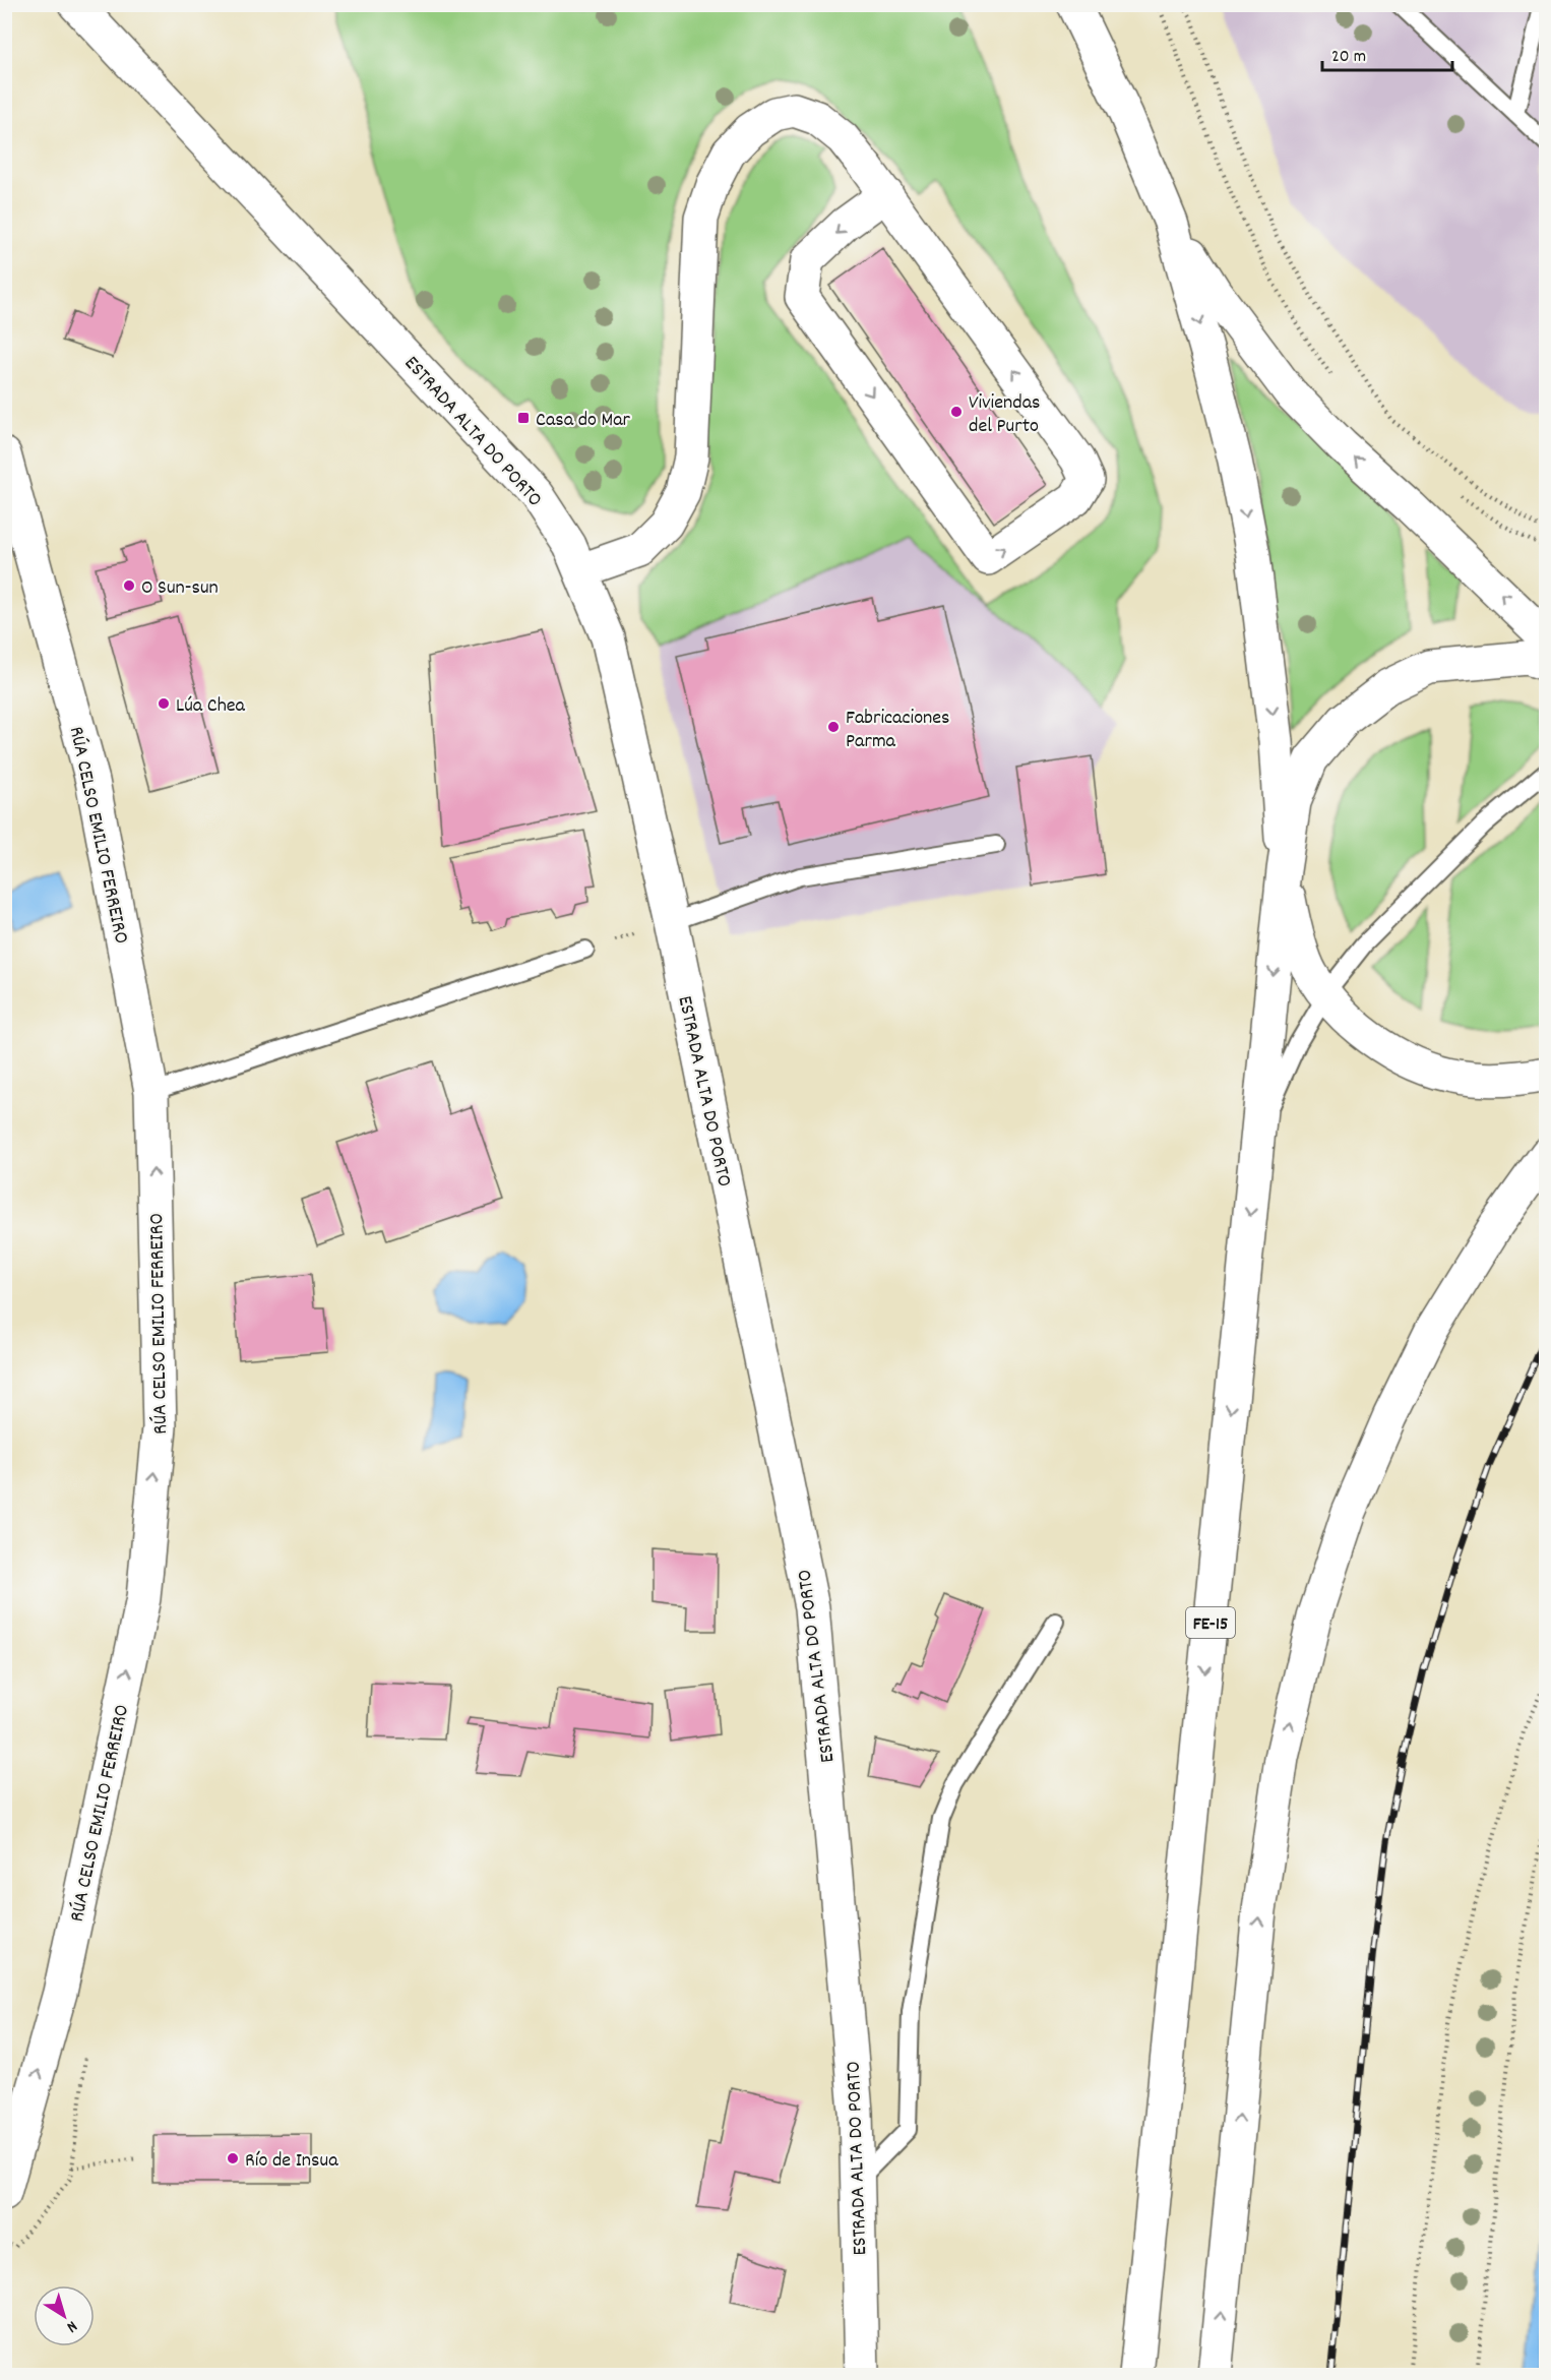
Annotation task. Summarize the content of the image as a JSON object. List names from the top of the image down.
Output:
{
  "streets": {
    "main road": ["ESTRADA ALTA DO PORTO", "RÚA CELSO EMILIO FERREIRO", "FE-15"]
  },
  "one_way": ["RÚA CELSO EMILIO FERREIRO"],
  "places": {
    "other": [
      "Viviendas del Purto",
      "O Sun-sun",
      "Lúa Chea",
      "Fabricaciones Parma",
      "Río de Insua"
    ],
    "transit": ["Casa do Mar"]
  },
  "scale_bar": "20 m",
  "north": "bottom right"
}
